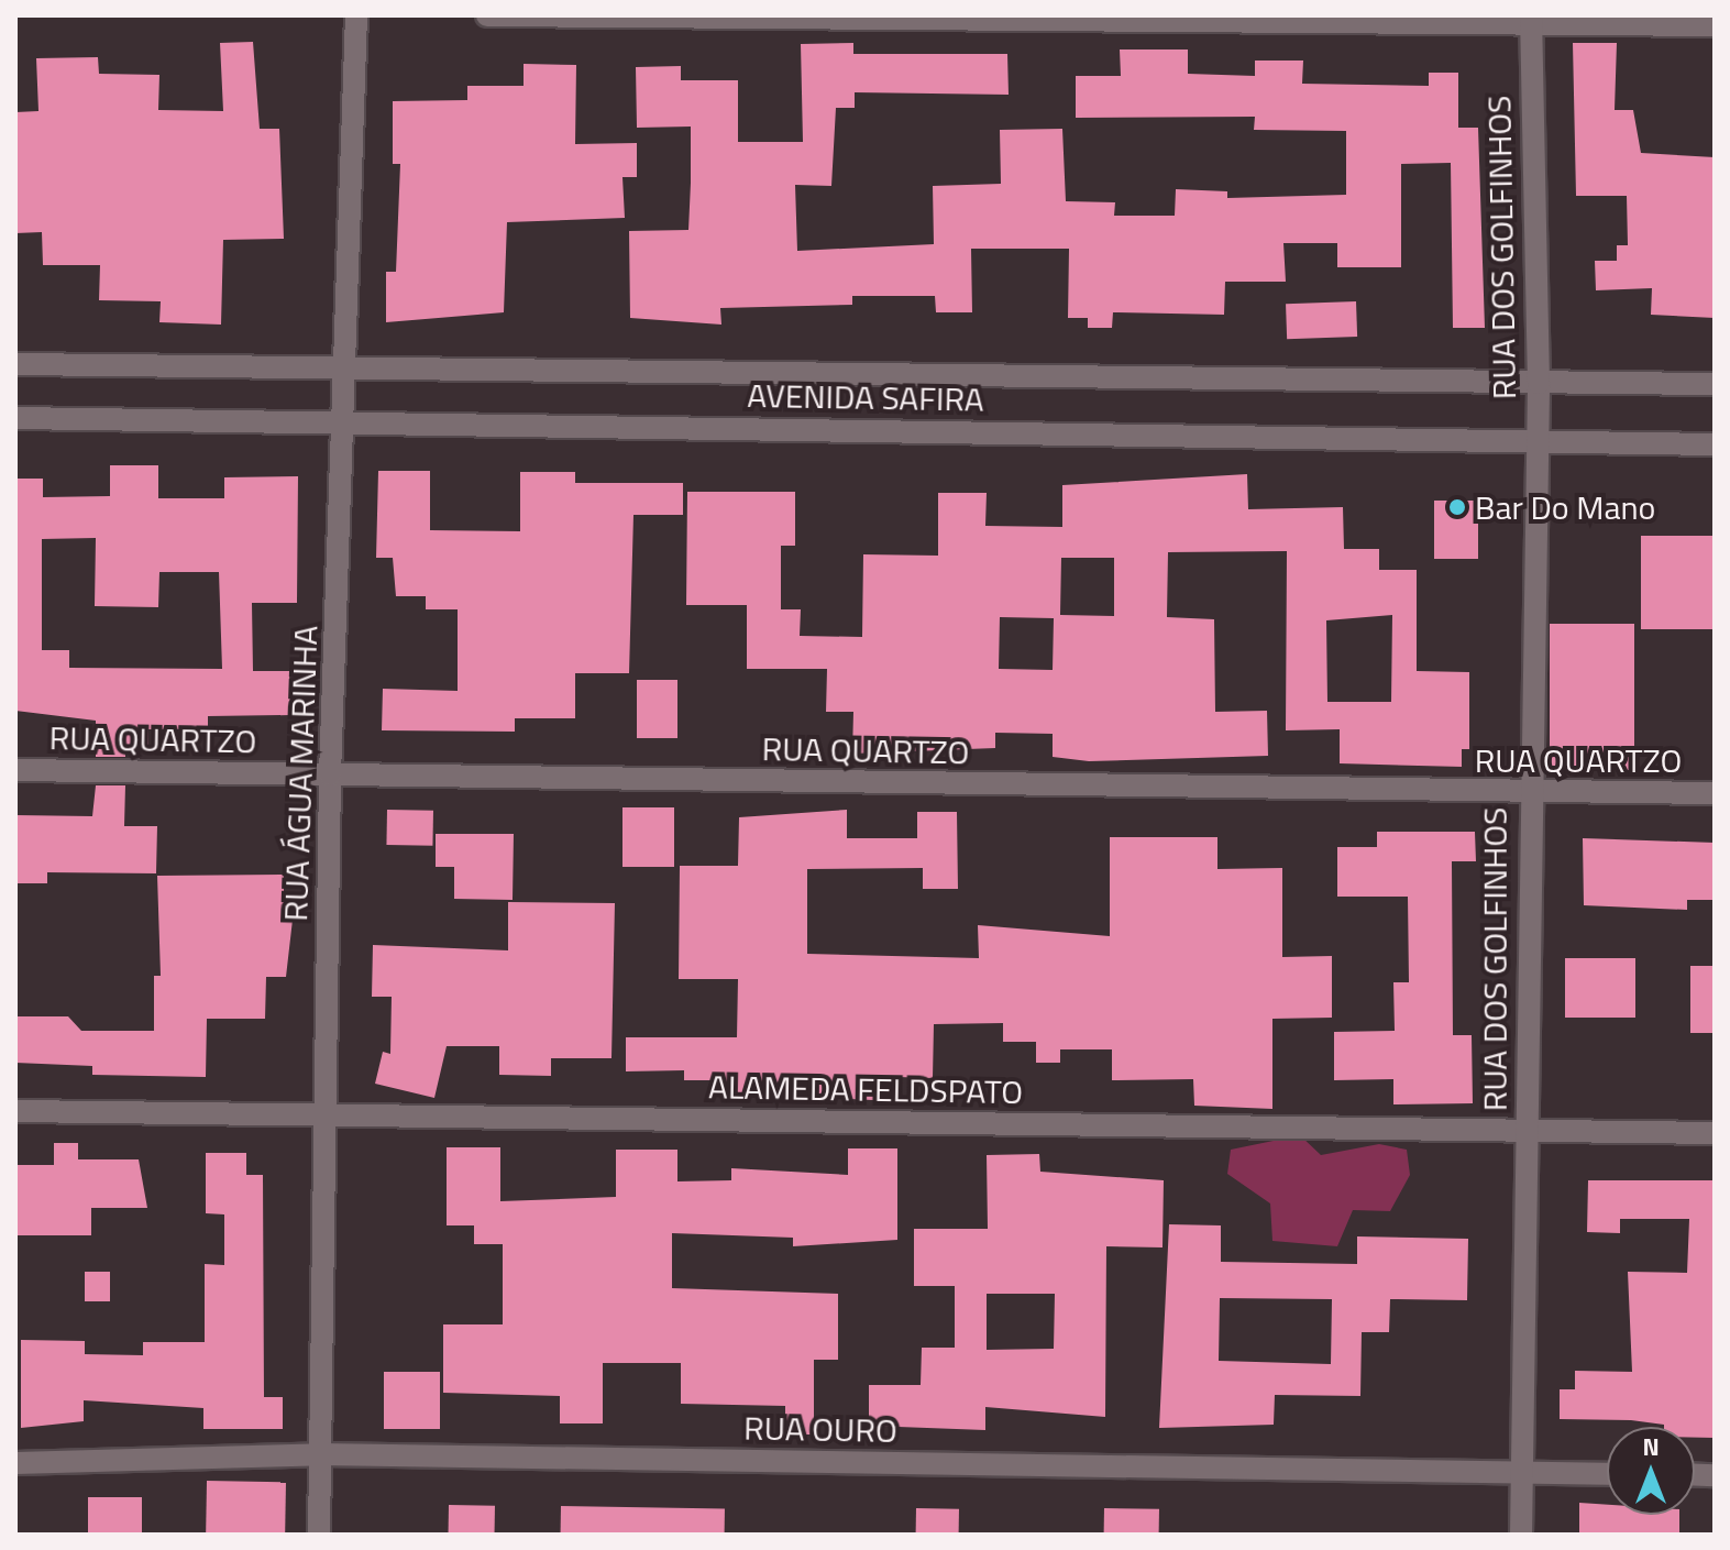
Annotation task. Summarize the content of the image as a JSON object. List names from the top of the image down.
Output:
{
  "streets": {
    "street": [
      "RUA DOS GOLFINHOS",
      "AVENIDA SAFIRA",
      "RUA QUARTZO",
      "RUA ÁGUA MARINHA",
      "ALAMEDA FELDSPATO",
      "RUA OURO"
    ]
  },
  "crossings": [
    ["RUA DOS GOLFINHOS", "AVENIDA SAFIRA"],
    ["RUA DOS GOLFINHOS", "RUA QUARTZO"],
    ["RUA DOS GOLFINHOS", "ALAMEDA FELDSPATO"],
    ["RUA DOS GOLFINHOS", "RUA OURO"],
    ["AVENIDA SAFIRA", "RUA ÁGUA MARINHA"],
    ["RUA QUARTZO", "RUA ÁGUA MARINHA"],
    ["RUA ÁGUA MARINHA", "ALAMEDA FELDSPATO"],
    ["RUA ÁGUA MARINHA", "RUA OURO"]
  ],
  "places": ["Bar Do Mano"],
  "north": "top"
}
